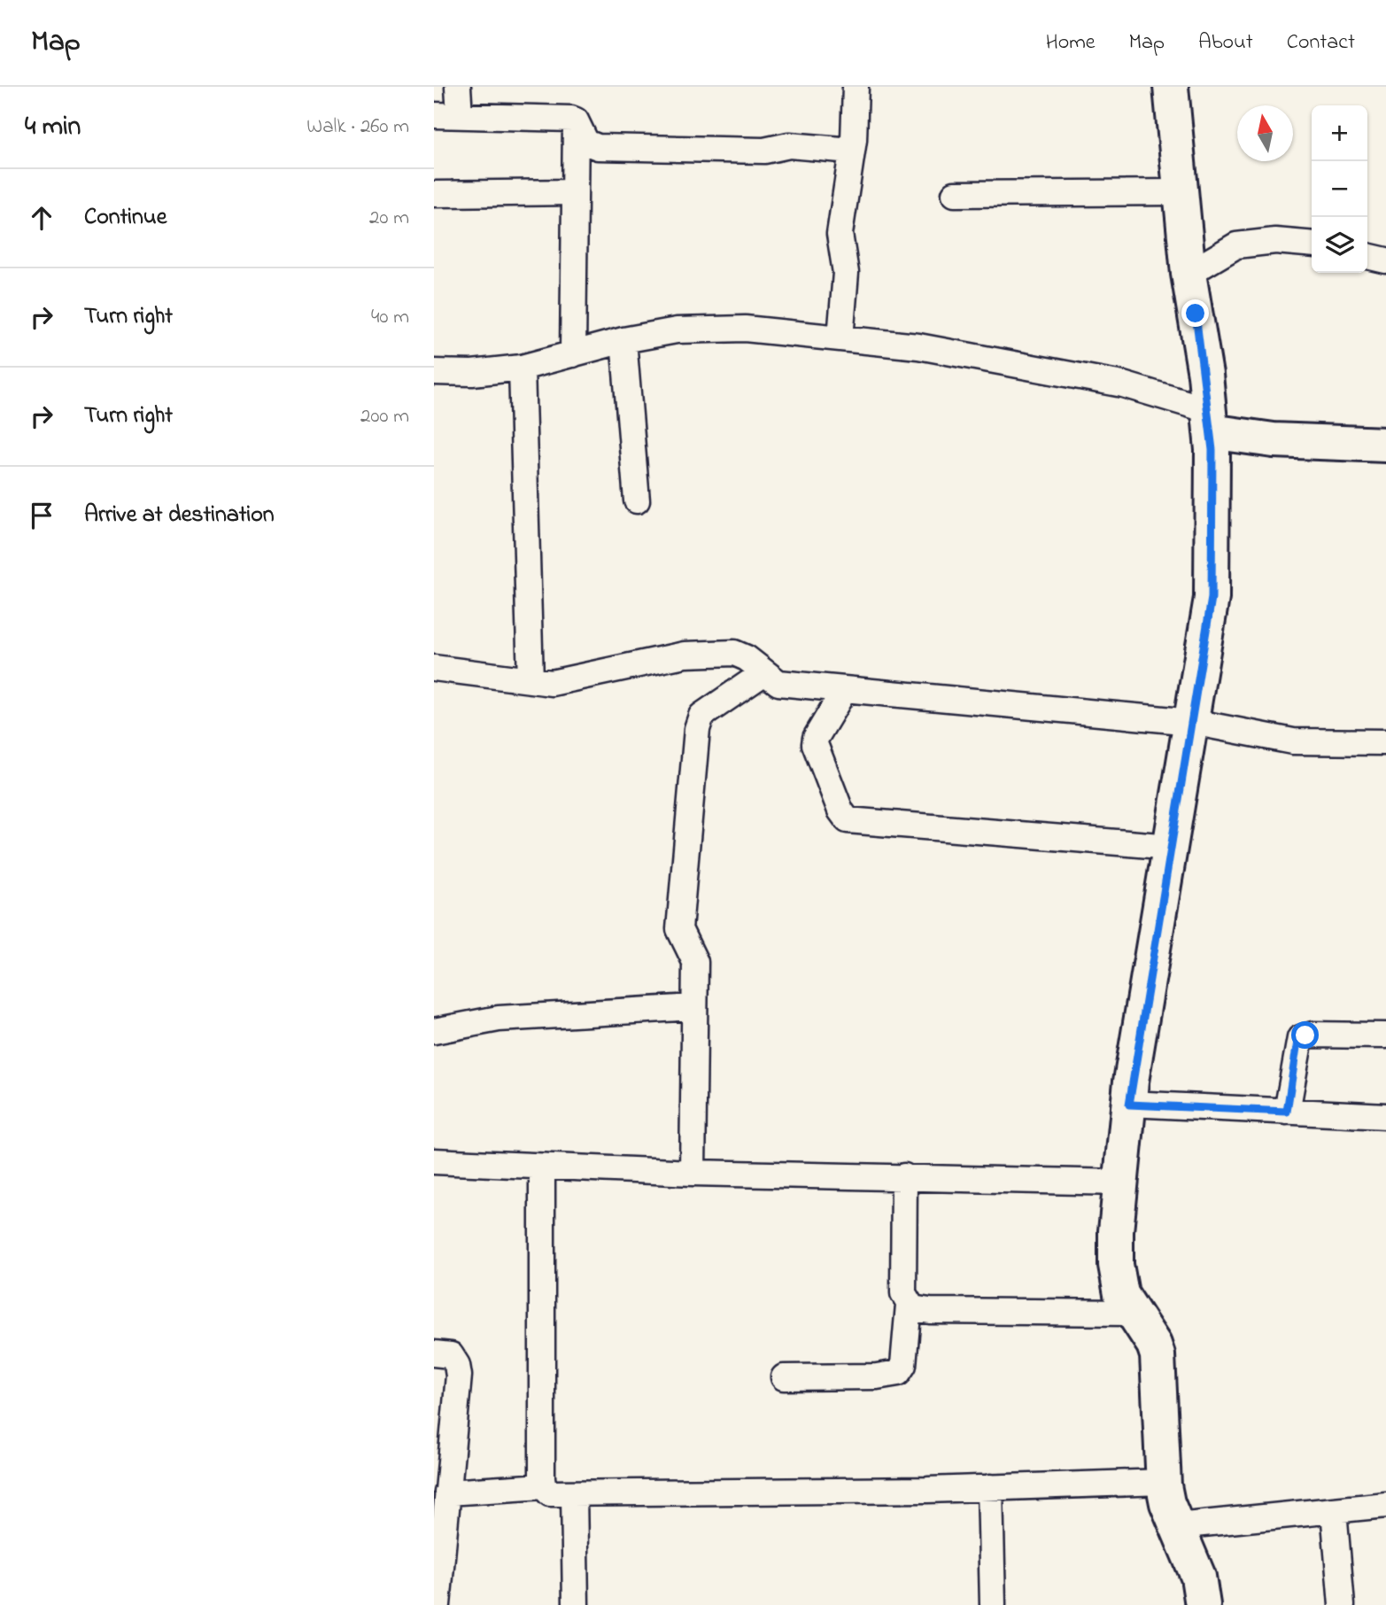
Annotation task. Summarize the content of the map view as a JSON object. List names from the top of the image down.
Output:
{
  "north": "top",
  "page": {
    "header": "Map",
    "nav": [
      "Home",
      "Map",
      "About",
      "Contact"
    ],
    "heading": ["4 min", "Walk · 260 m"],
    "map_buttons": ["+", "−"],
    "list": [
      ["Continue", "20 m"],
      ["Turn right", "40 m"],
      ["Turn right", "200 m"],
      "Arrive at destination"
    ]
  }
}
